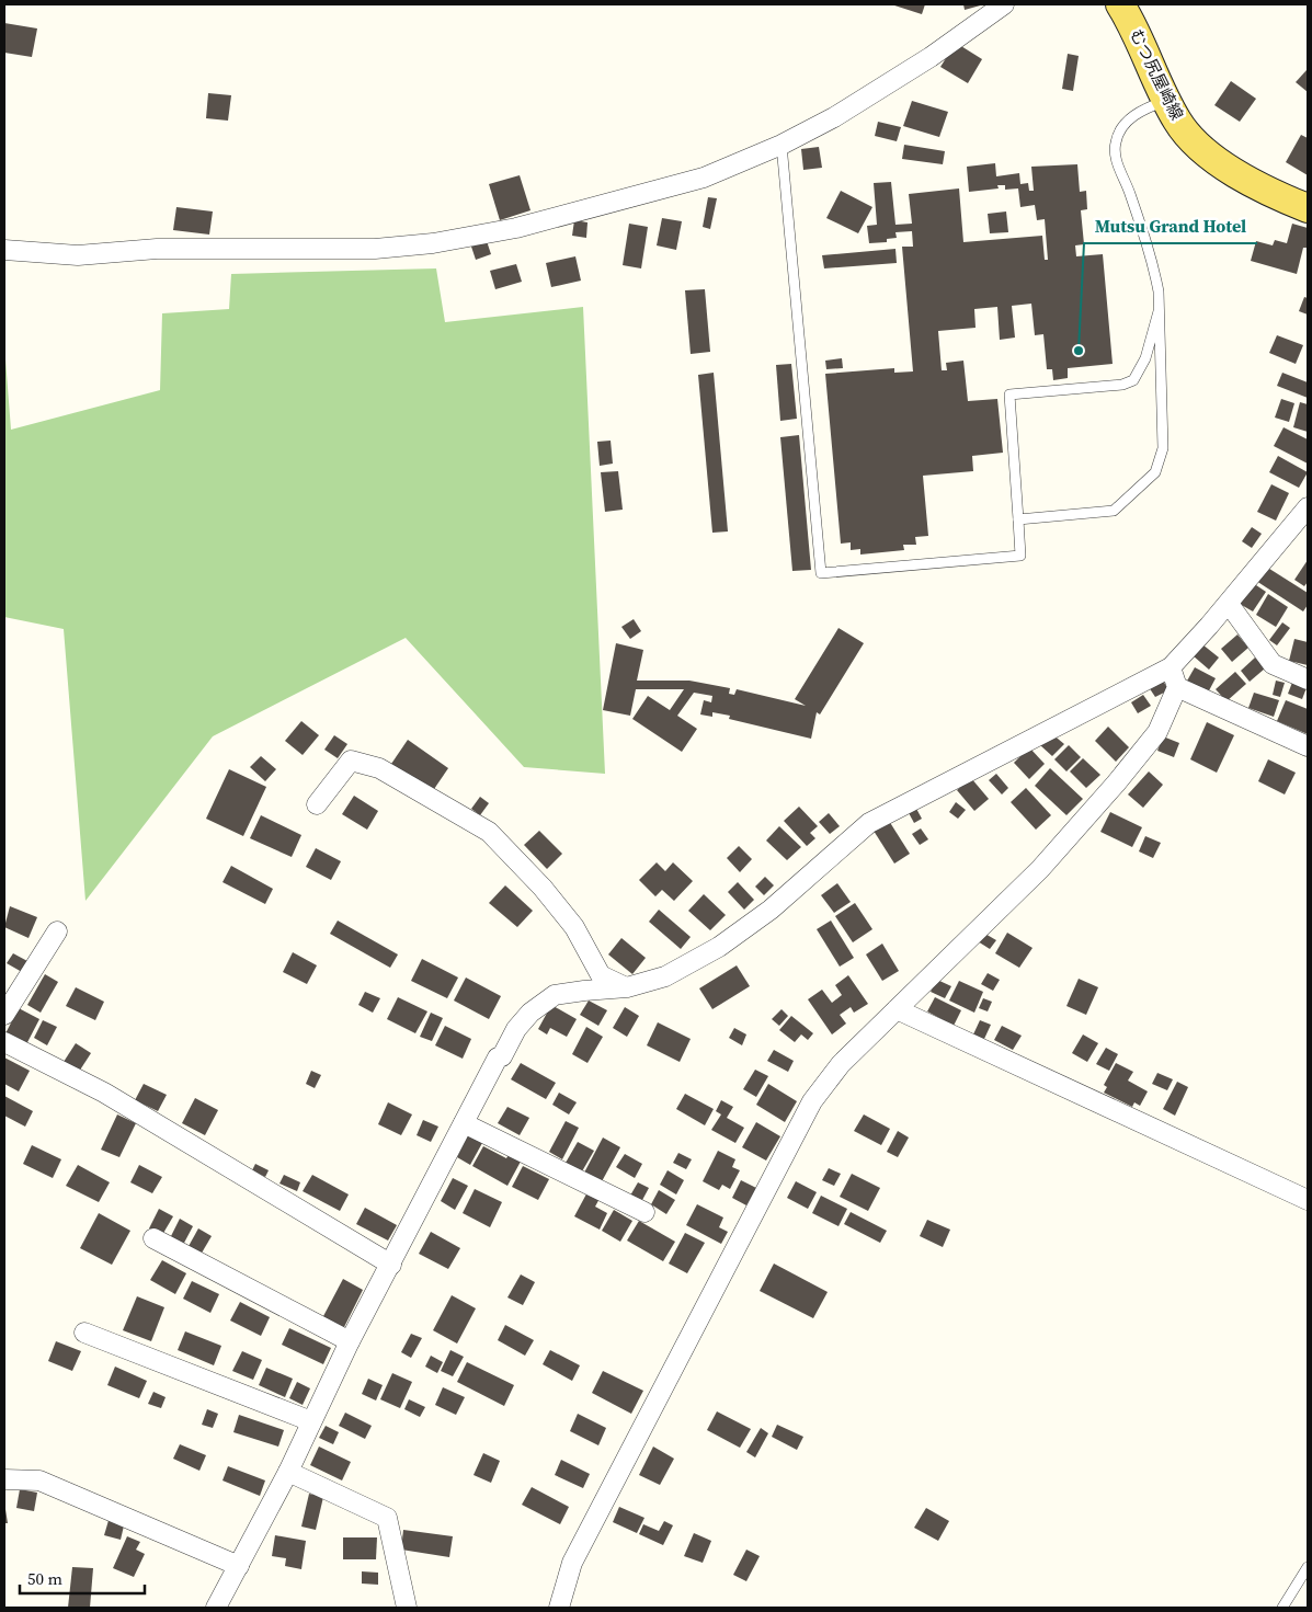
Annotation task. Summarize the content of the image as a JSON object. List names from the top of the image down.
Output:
{
  "streets": {
    "main road": ["むつ尻屋崎線"]
  },
  "places": ["Mutsu Grand Hotel"],
  "scale_bar": "50 m"
}
